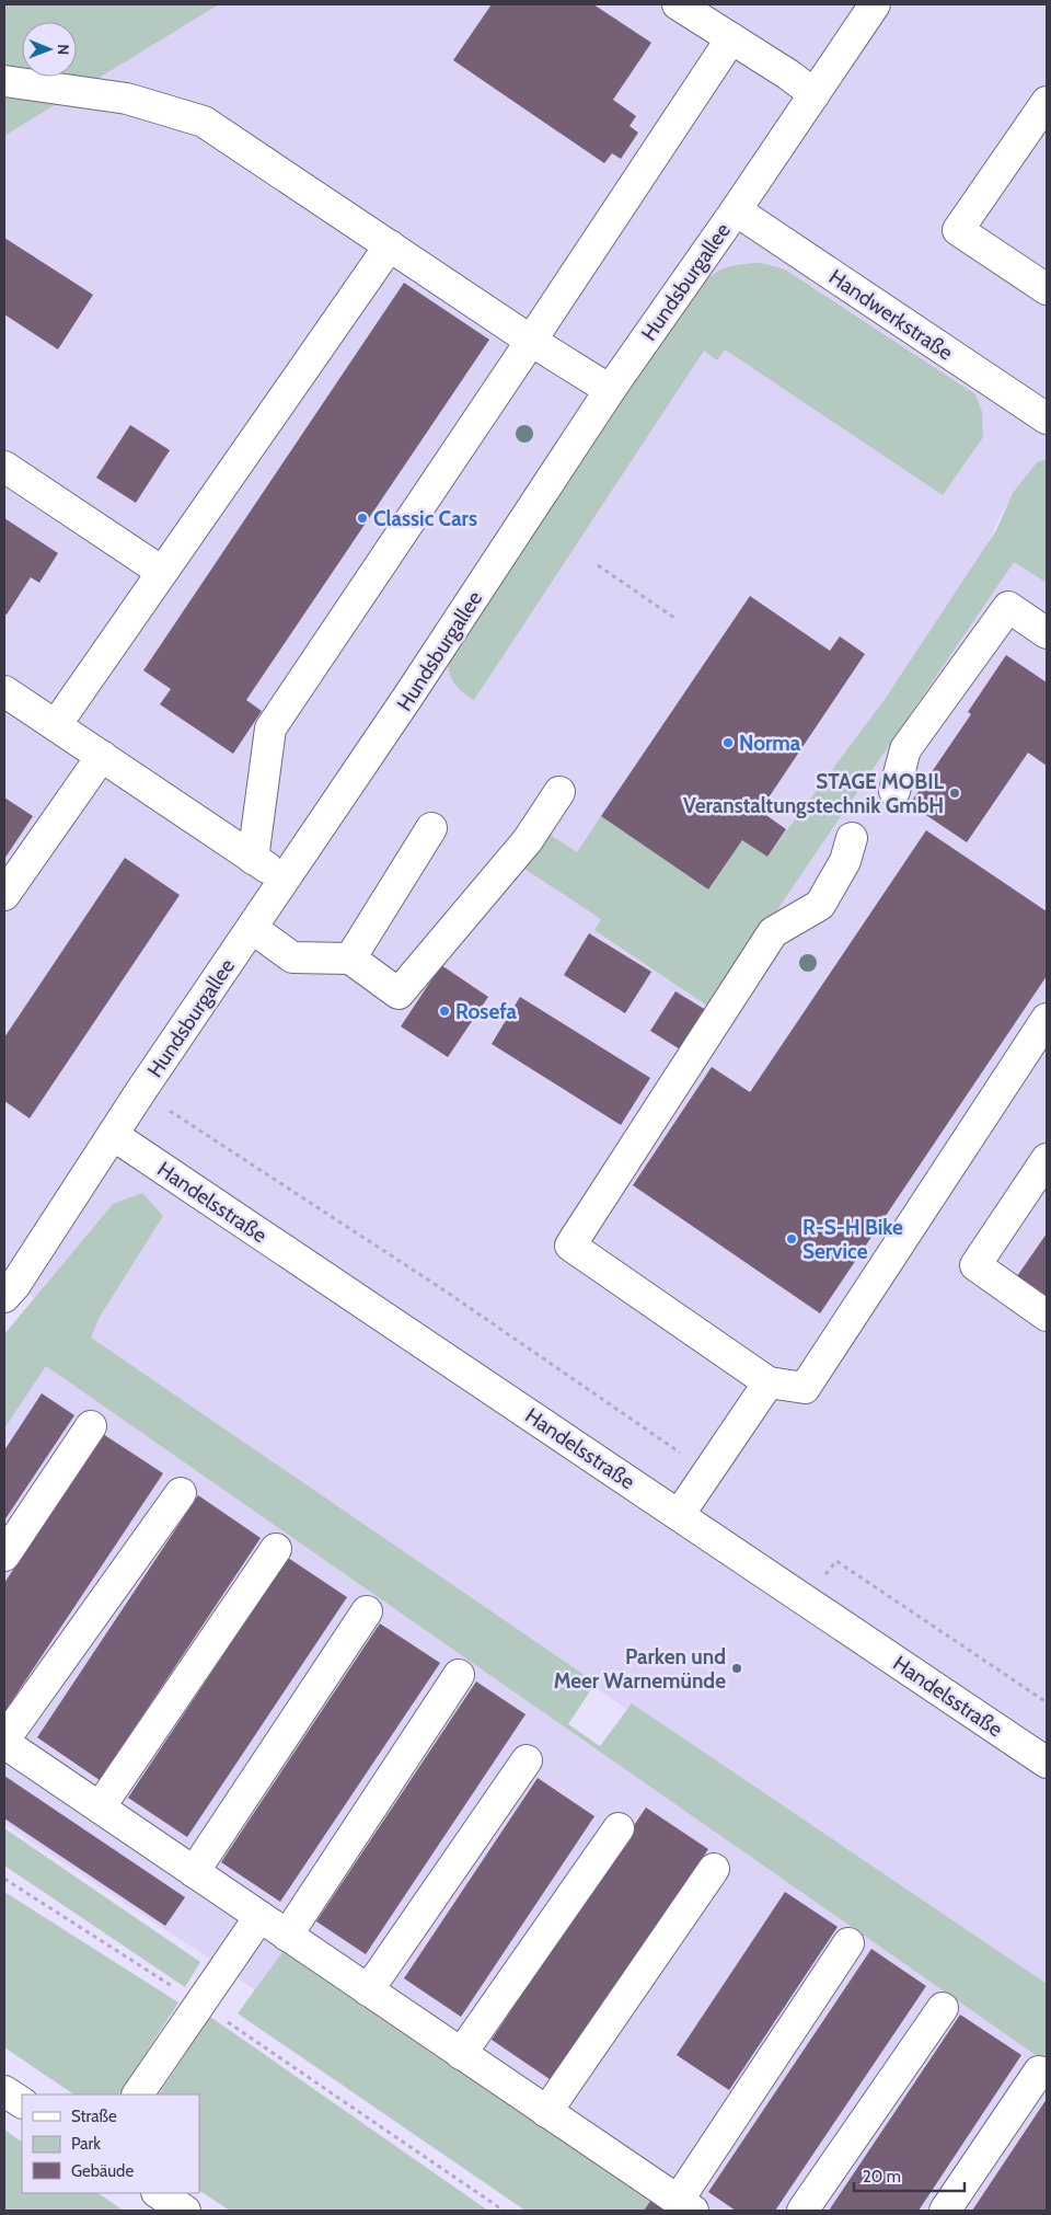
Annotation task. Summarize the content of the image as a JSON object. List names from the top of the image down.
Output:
{
  "streets": {
    "street": ["Hundsburgallee", "Handwerkstraße", "Handelsstraße"]
  },
  "crossings": [
    ["Hundsburgallee", "Handwerkstraße"],
    ["Hundsburgallee", "Handelsstraße"]
  ],
  "places": [
    "Classic Cars",
    "Norma",
    "STAGE MOBIL Veranstaltungstechnik GmbH",
    "Rosefa",
    "R-S-H Bike Service",
    "Parken und Meer Warnemünde"
  ],
  "legend": ["Straße", "Park", "Gebäude"],
  "scale_bar": "20 m",
  "north": "right"
}
